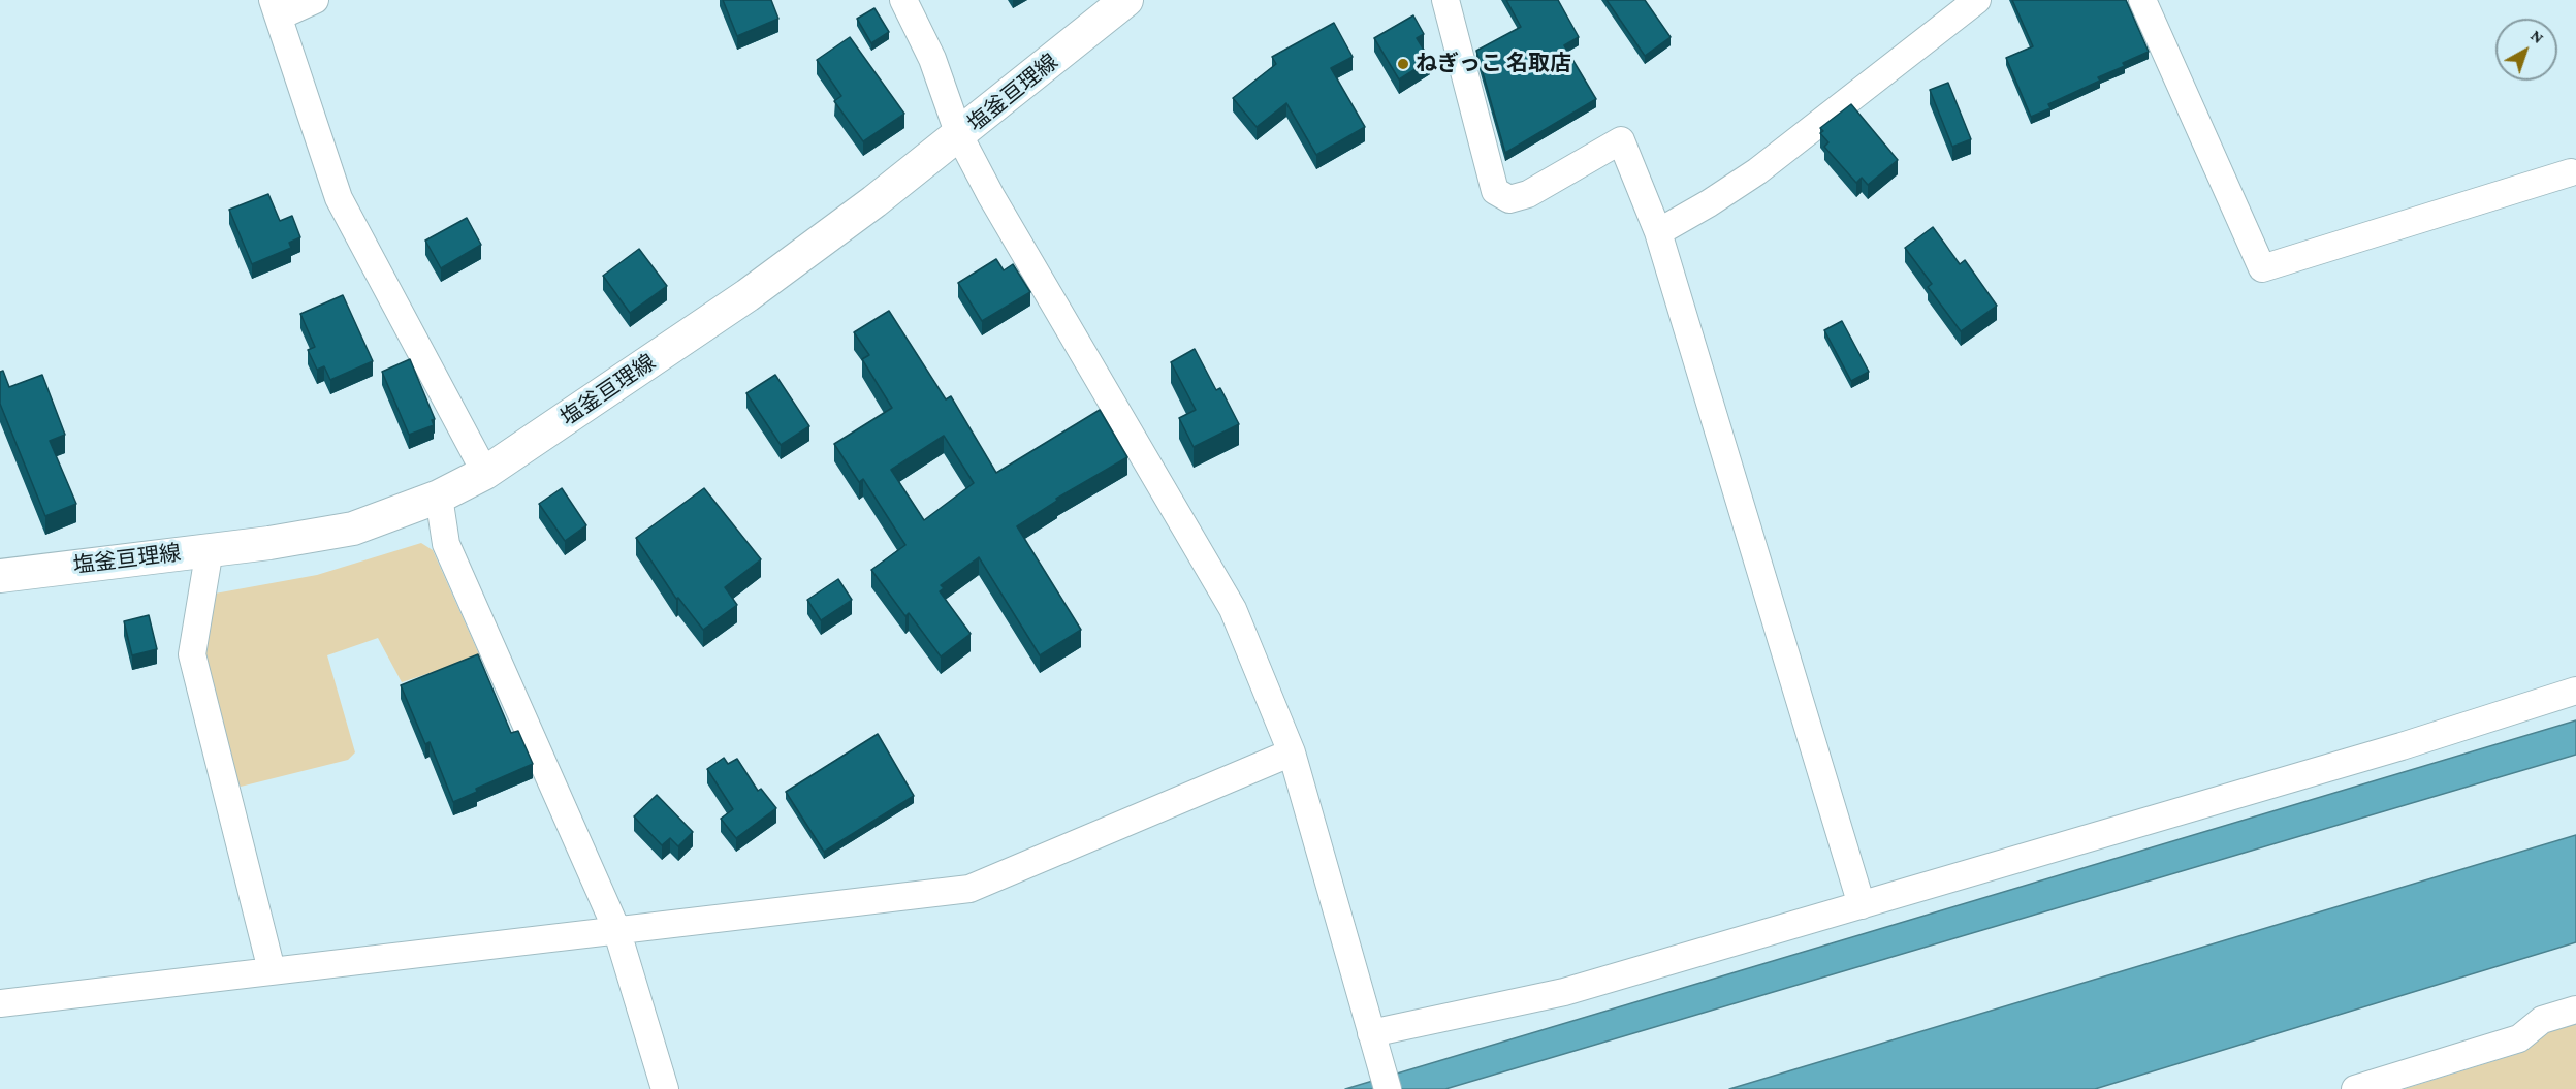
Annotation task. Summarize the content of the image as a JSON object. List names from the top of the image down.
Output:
{
  "streets": {
    "main road": ["塩釜亘理線"]
  },
  "places": ["ねぎっこ 名取店"],
  "north": "top right"
}
